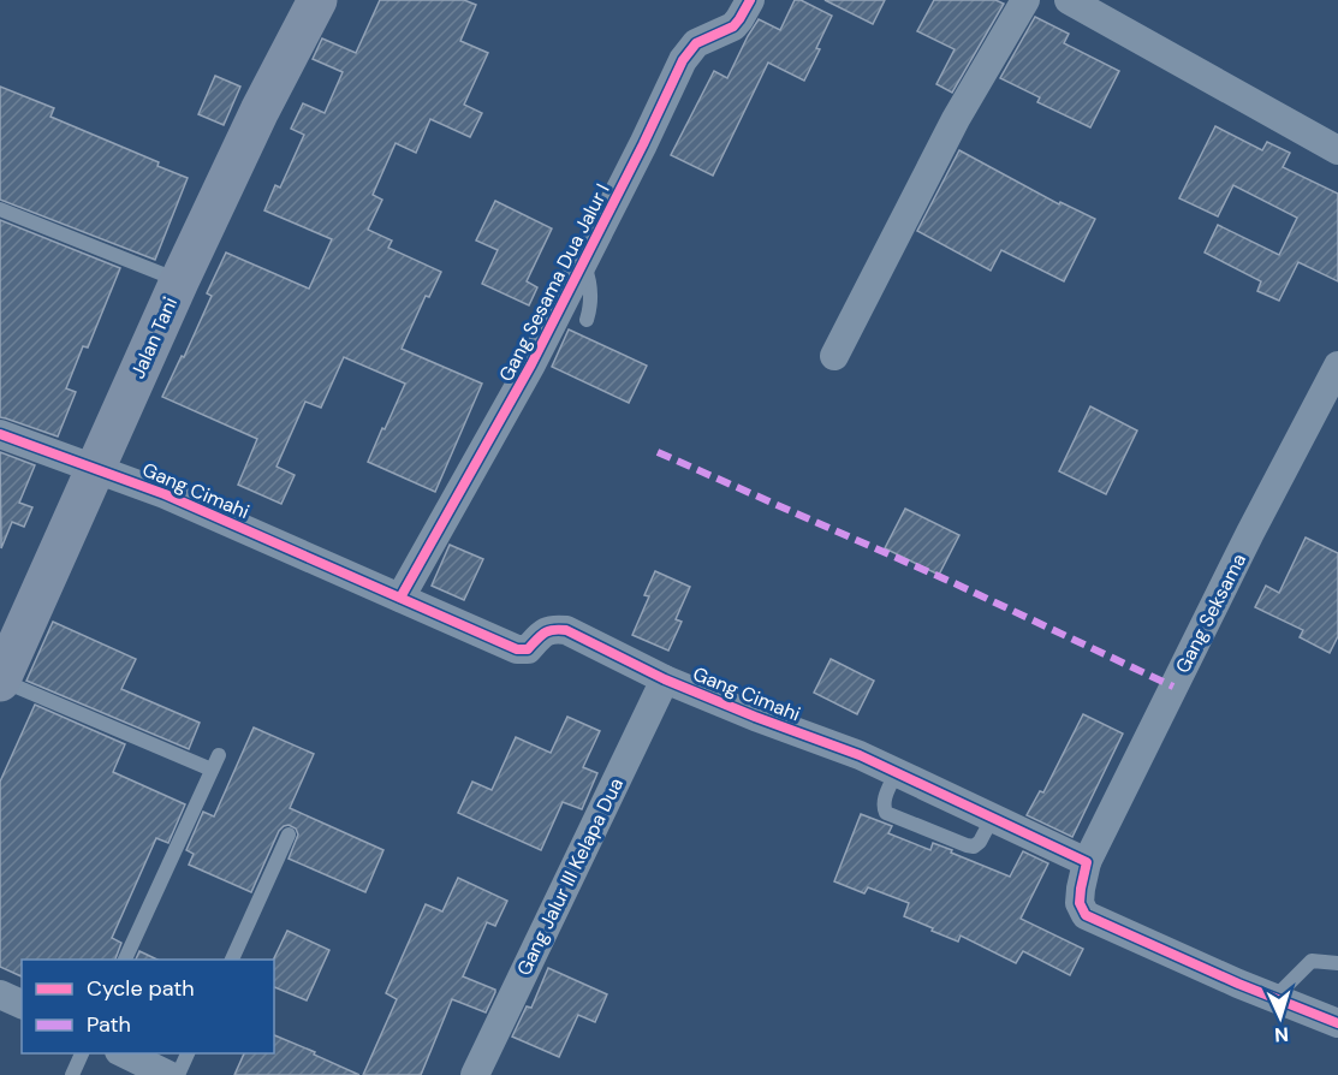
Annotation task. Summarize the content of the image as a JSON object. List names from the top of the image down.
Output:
{
  "streets": {
    "highway": ["Jalan Tani"],
    "street": [
      "Gang Sesama Dua Jalur I",
      "Gang Cimahi",
      "Gang Seksama",
      "Gang Jalur III Kelapa Dua"
    ]
  },
  "crossings": [
    ["Gang Sesama Dua Jalur I", "Gang Cimahi"],
    ["Jalan Tani", "Gang Cimahi"],
    ["Gang Cimahi", "Gang Seksama"],
    ["Gang Cimahi", "Gang Jalur III Kelapa Dua"]
  ],
  "legend": ["Cycle path", "Path"],
  "north": "bottom"
}
